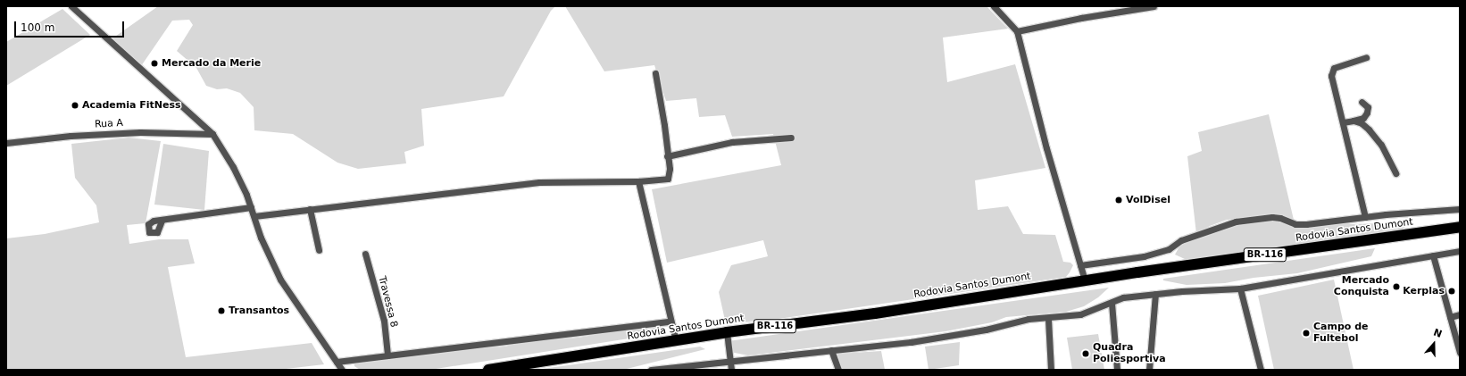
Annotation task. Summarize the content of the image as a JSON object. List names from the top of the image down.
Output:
{
  "streets": {
    "highway": ["Rodovia Santos Dumont", "BR-116"],
    "street": ["Rua A", "Travessa 8"]
  },
  "places": [
    "Mercado da Merie",
    "Academia FitNess",
    "VolDisel",
    "Mercado Conquista",
    "Kerplas",
    "Transantos",
    "Campo de Fultebol",
    "Quadra Poliesportiva"
  ],
  "scale_bar": "100 m",
  "north": "top"
}
